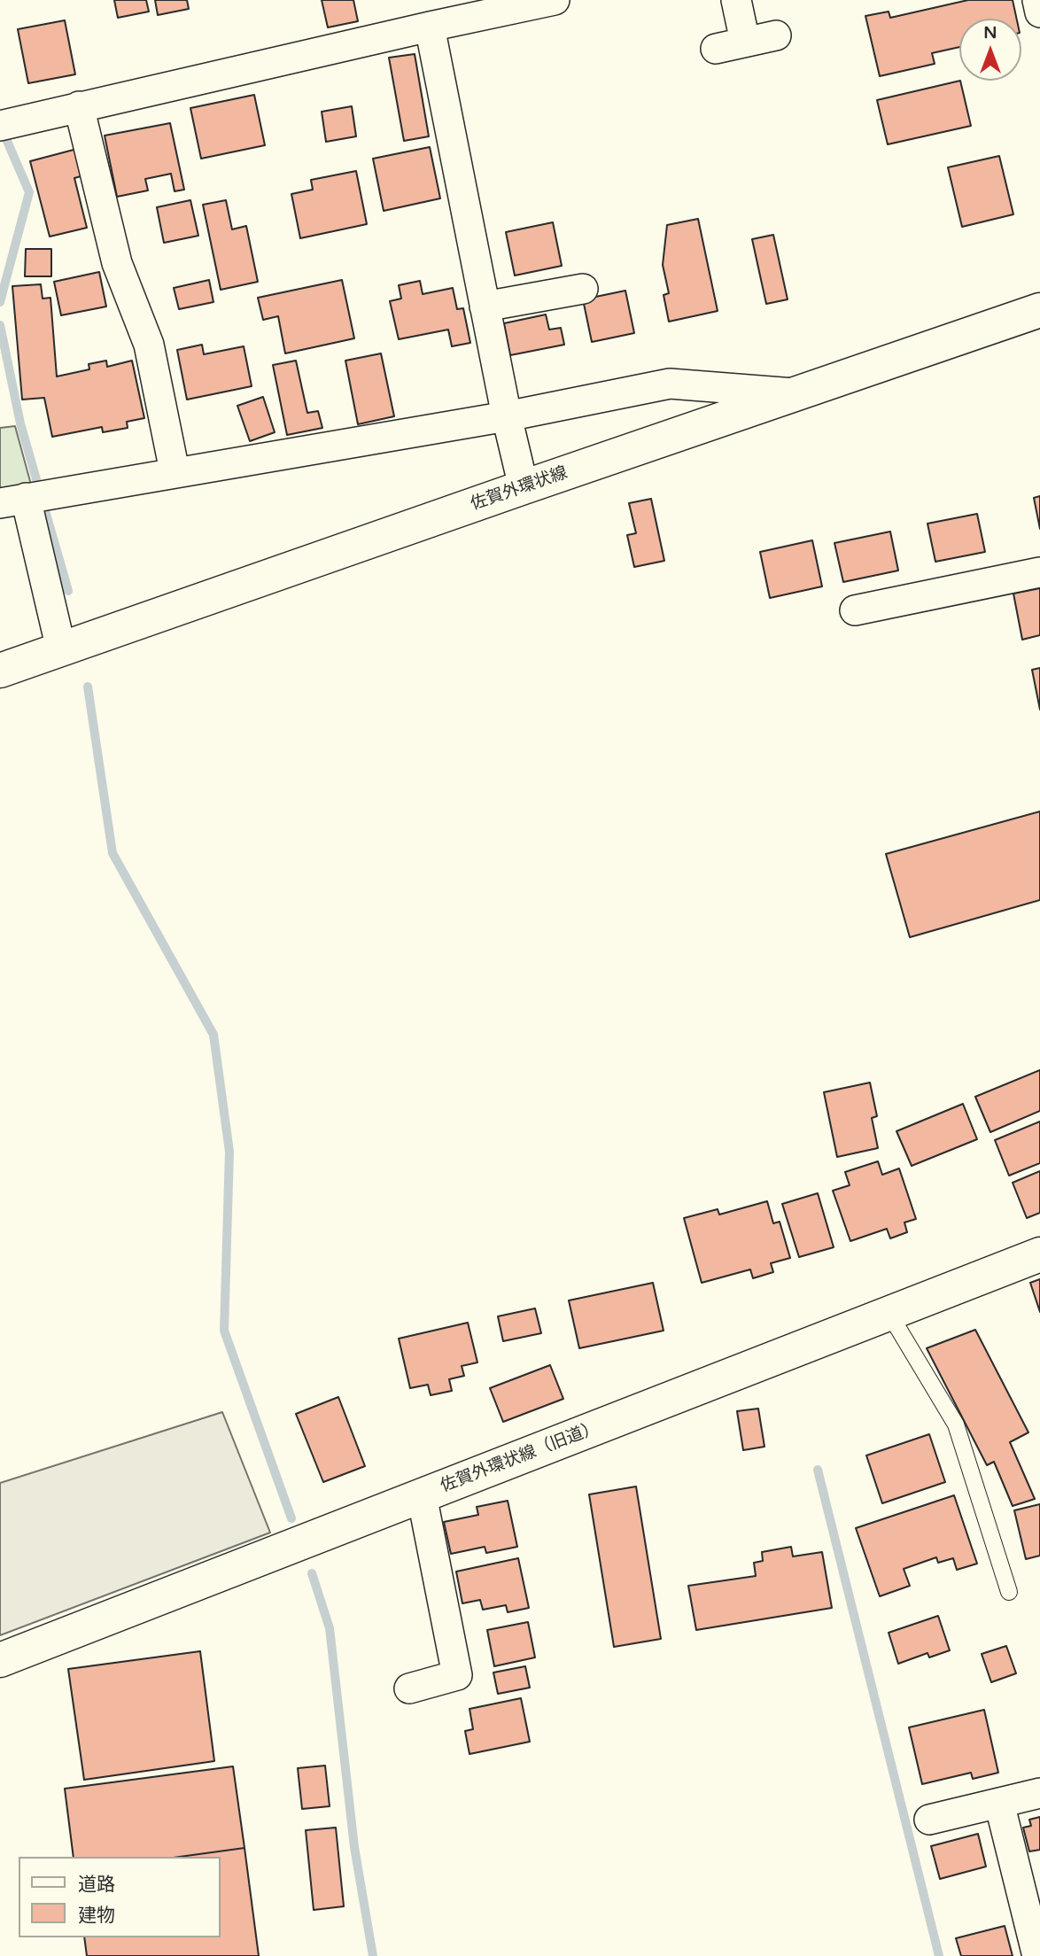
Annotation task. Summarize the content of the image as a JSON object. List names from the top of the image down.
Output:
{
  "streets": {
    "street": ["佐賀外環状線", "佐賀外環状線（旧道）"]
  },
  "legend": ["道路", "建物"],
  "north": "top"
}
